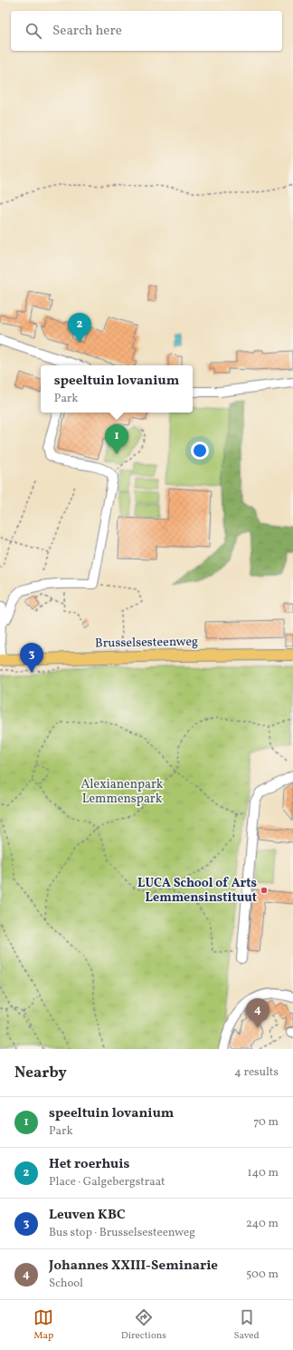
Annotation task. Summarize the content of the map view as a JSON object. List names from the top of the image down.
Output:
{
  "streets": {
    "main road": ["Brusselsesteenweg"]
  },
  "parks": ["Alexianenpark Lemmenspark"],
  "places": ["LUCA School of Arts Lemmensinstituut"],
  "page": {
    "search": "Search here",
    "pins": [
      "2",
      "1",
      "3",
      "4"
    ],
    "popup": ["speeltuin lovanium", "Park"],
    "heading": ["Nearby", "4 results"],
    "list": [
      {
        "mark": "1",
        "name": "speeltuin lovanium",
        "note": "Park",
        "value": "70 m"
      },
      {
        "mark": "2",
        "name": "Het roerhuis",
        "note": "Place · Galgebergstraat",
        "value": "140 m"
      },
      {
        "mark": "3",
        "name": "Leuven KBC",
        "note": "Bus stop · Brusselsesteenweg",
        "value": "240 m"
      },
      {
        "mark": "4",
        "name": "Johannes XXIII-Seminarie",
        "note": "School",
        "value": "500 m"
      }
    ],
    "nav": ["Map", "Directions", "Saved"]
  }
}
